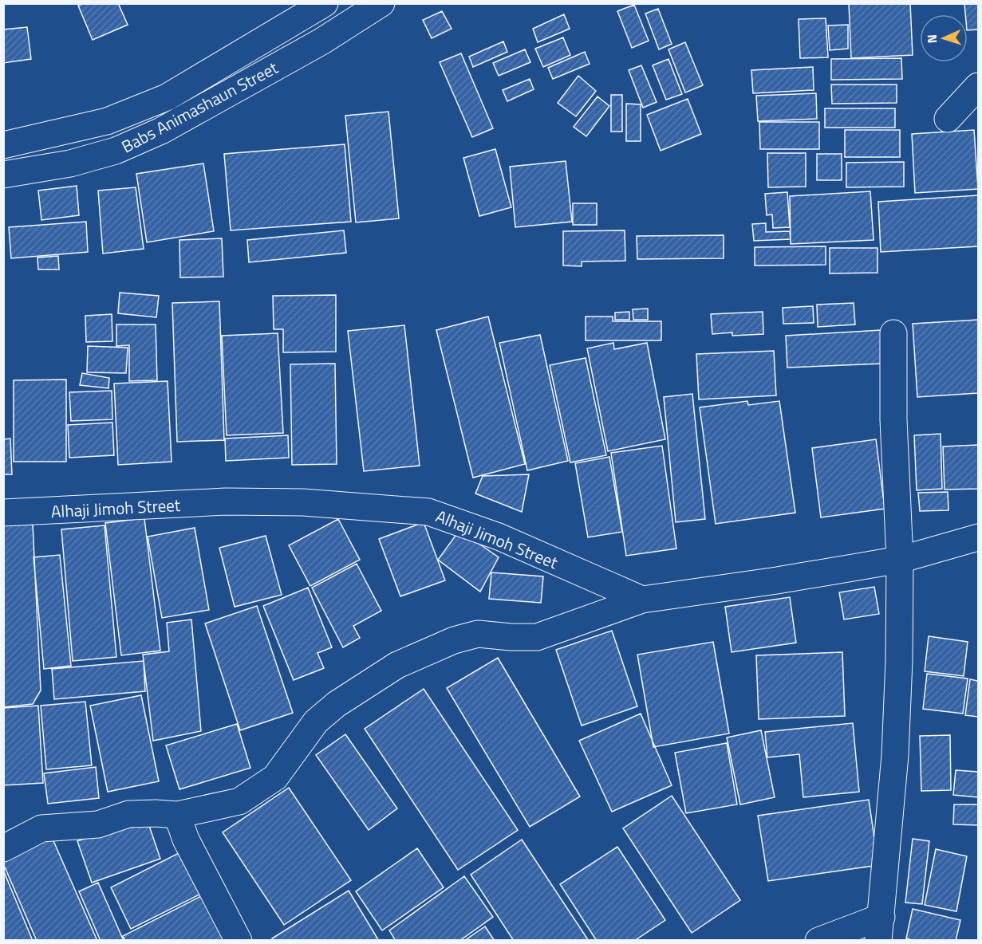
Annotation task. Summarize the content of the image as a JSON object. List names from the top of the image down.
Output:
{
  "streets": {
    "street": ["Babs Animashaun Street", "Alhaji Jimoh Street"]
  },
  "north": "left"
}
